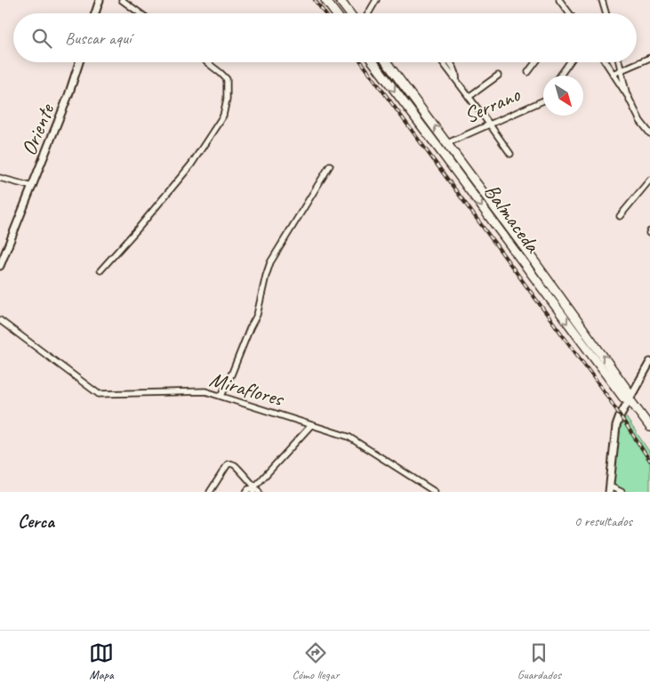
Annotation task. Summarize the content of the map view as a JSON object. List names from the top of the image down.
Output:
{
  "streets": {
    "main road": ["Balmaceda"],
    "street": ["Serrano", "Oriente", "Miraflores"]
  },
  "crossings": [
    ["Serrano", "Balmaceda"]
  ],
  "north": "bottom right",
  "page": {
    "search": "Buscar aquí",
    "heading": ["Cerca", "0 resultados"],
    "nav": ["Mapa", "Cómo llegar", "Guardados"]
  }
}
